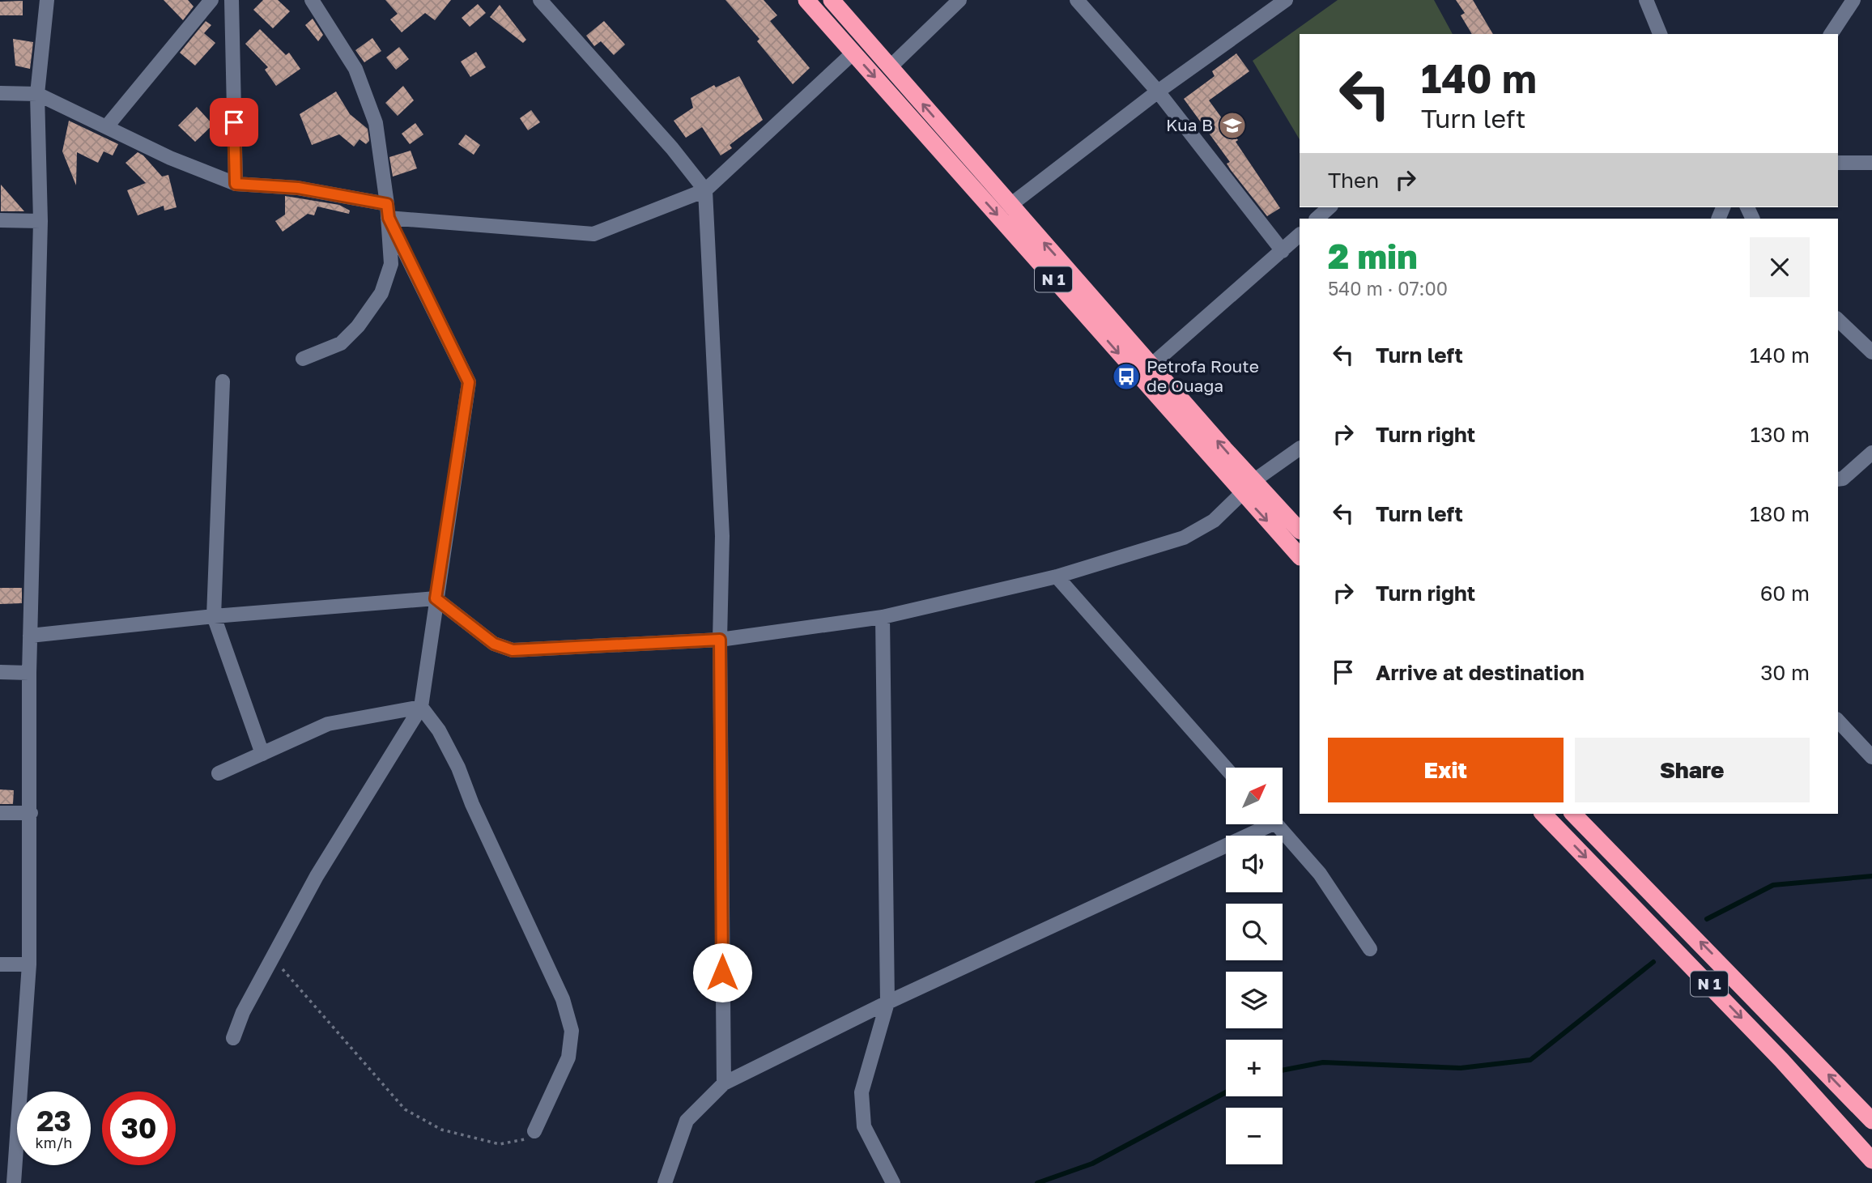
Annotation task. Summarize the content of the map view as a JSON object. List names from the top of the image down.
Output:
{
  "streets": {
    "highway": ["N 1"]
  },
  "places": {
    "school or university": ["Kua B"],
    "bus stop": ["Petrofa Route de Ouaga"]
  },
  "north": "top right",
  "page": {
    "turn": ["140 m", "Turn left"],
    "then": "Then",
    "heading": ["2 min", "540 m · 07:00"],
    "list": [
      {
        "name": "Turn left",
        "value": "140 m"
      },
      {
        "name": "Turn right",
        "value": "130 m"
      },
      {
        "name": "Turn left",
        "value": "180 m"
      },
      {
        "name": "Turn right",
        "value": "60 m"
      },
      {
        "name": "Arrive at destination",
        "value": "30 m"
      }
    ],
    "buttons": ["Exit", "Share"],
    "map_buttons": ["+", "−"],
    "speed": "23 km/h",
    "limit": "30"
  }
}
